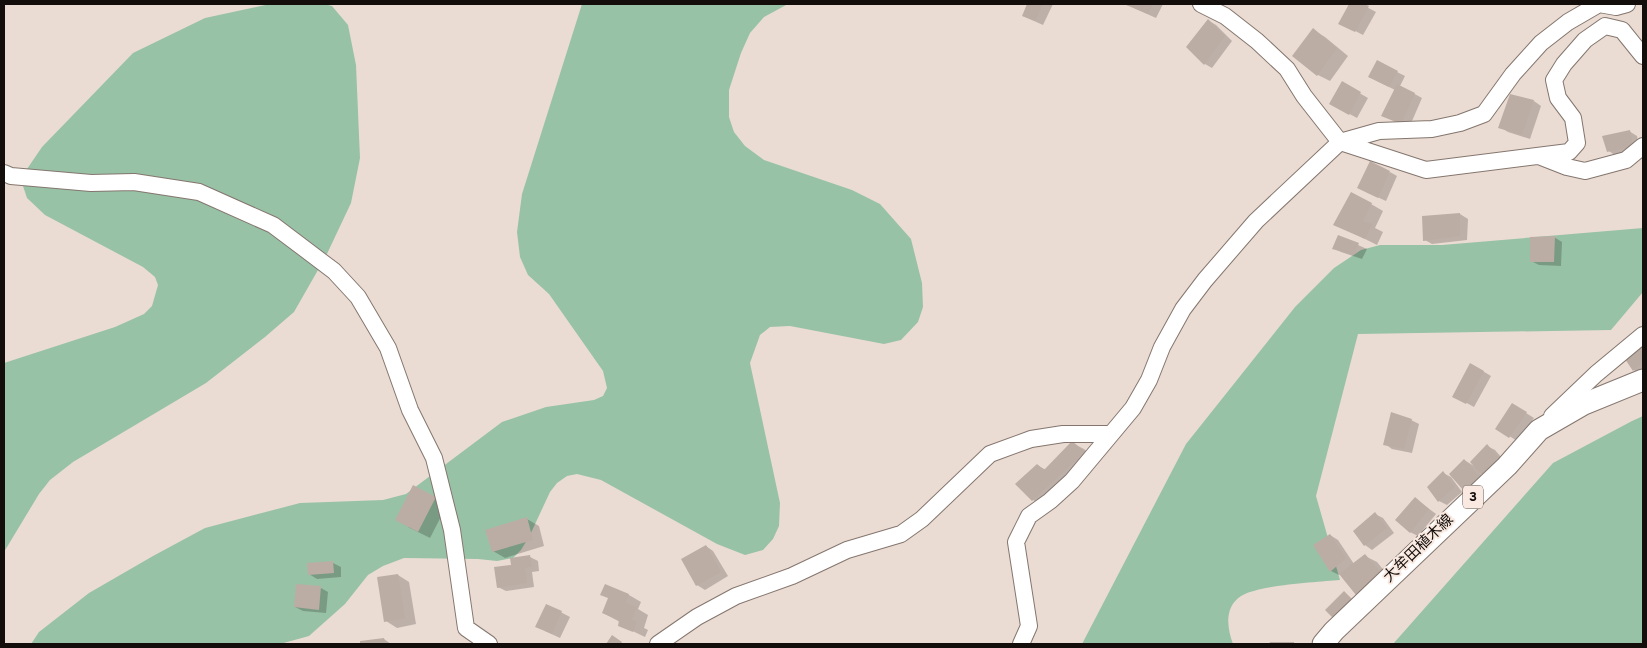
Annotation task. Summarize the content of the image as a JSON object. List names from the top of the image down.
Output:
{
  "streets": {
    "main road": ["3", "大牟田植木線"]
  }
}
